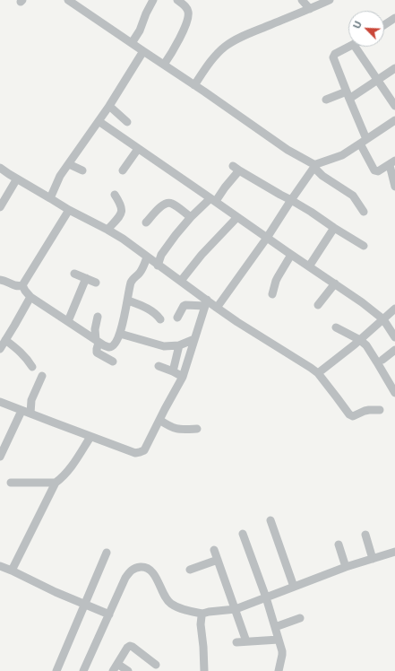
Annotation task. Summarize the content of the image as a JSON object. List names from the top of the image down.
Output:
{
  "north": "top left"
}
